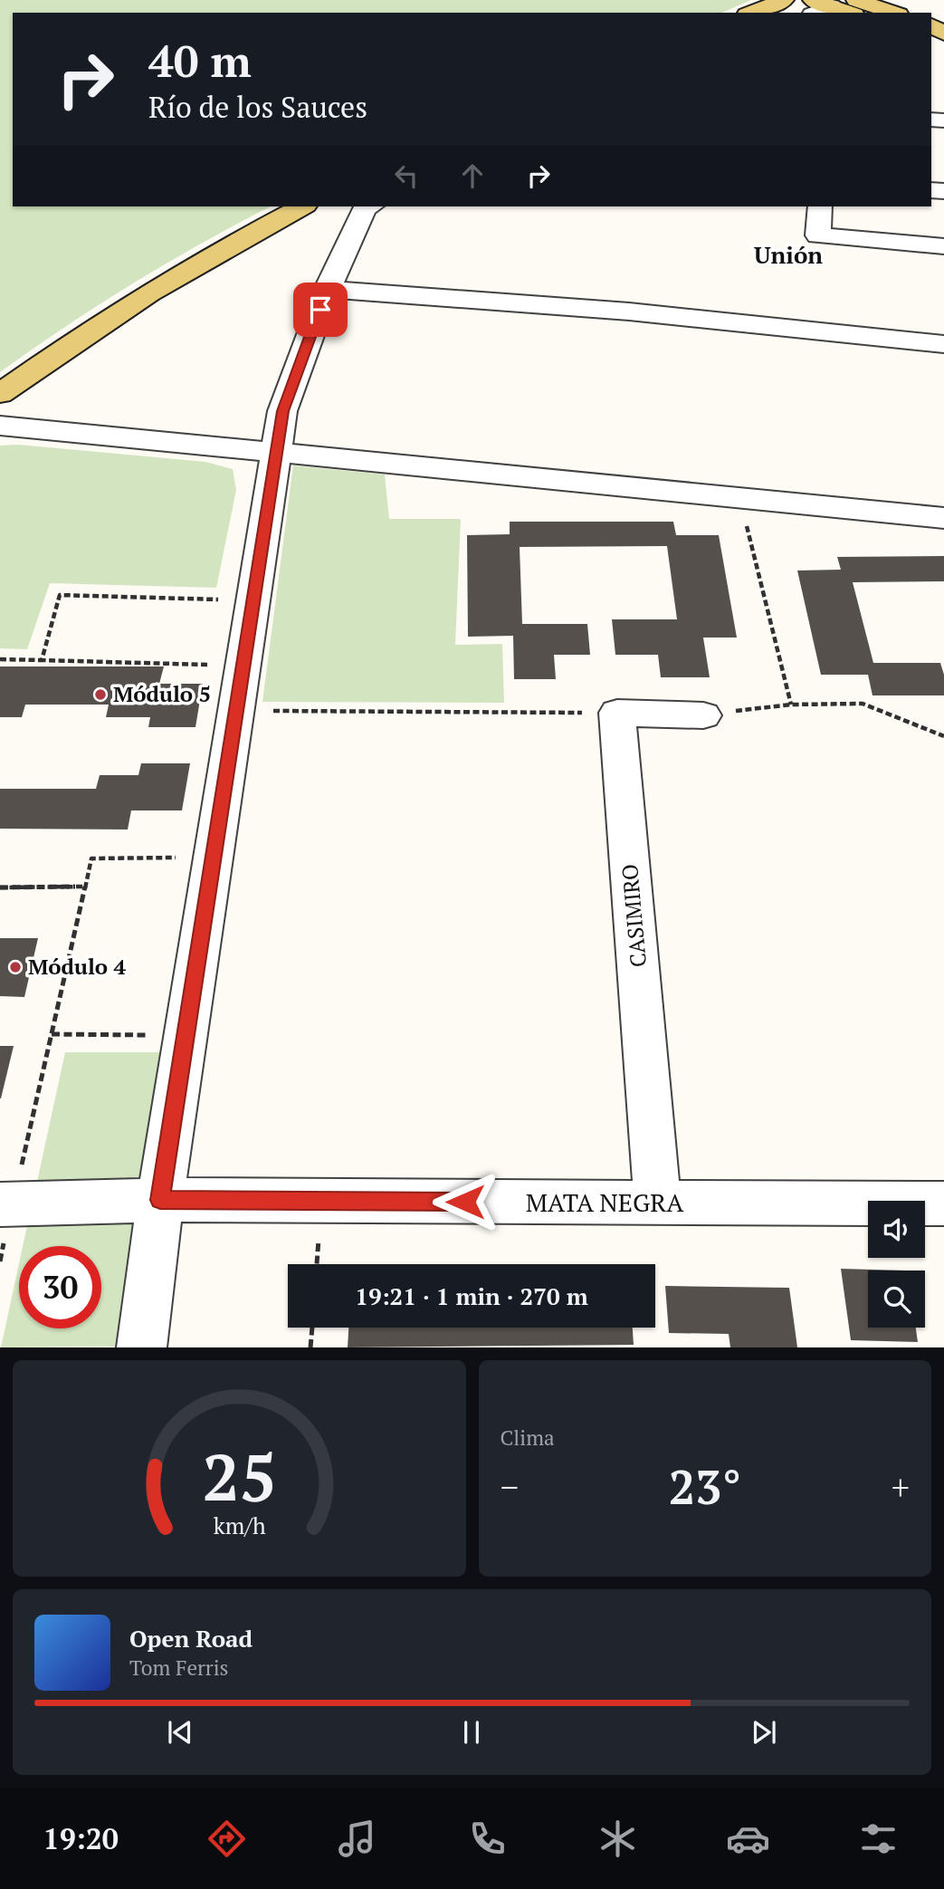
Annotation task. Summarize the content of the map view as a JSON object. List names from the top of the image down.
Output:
{
  "streets": {
    "street": ["CASIMIRO", "MATA NEGRA"]
  },
  "crossings": [
    ["CASIMIRO", "MATA NEGRA"]
  ],
  "districts": ["Unión"],
  "places": ["Módulo 5", "Módulo 4"],
  "page": {
    "turn": ["40 m", "Río de los Sauces"],
    "limit": "30",
    "trip": "19:21 · 1 min · 270 m",
    "tile": "Clima",
    "heat": ["−", "23°", "+"],
    "song": ["Open Road", "Tom Ferris"],
    "tabs": "19:20",
    "gauge": ["25", "km/h"]
  }
}
